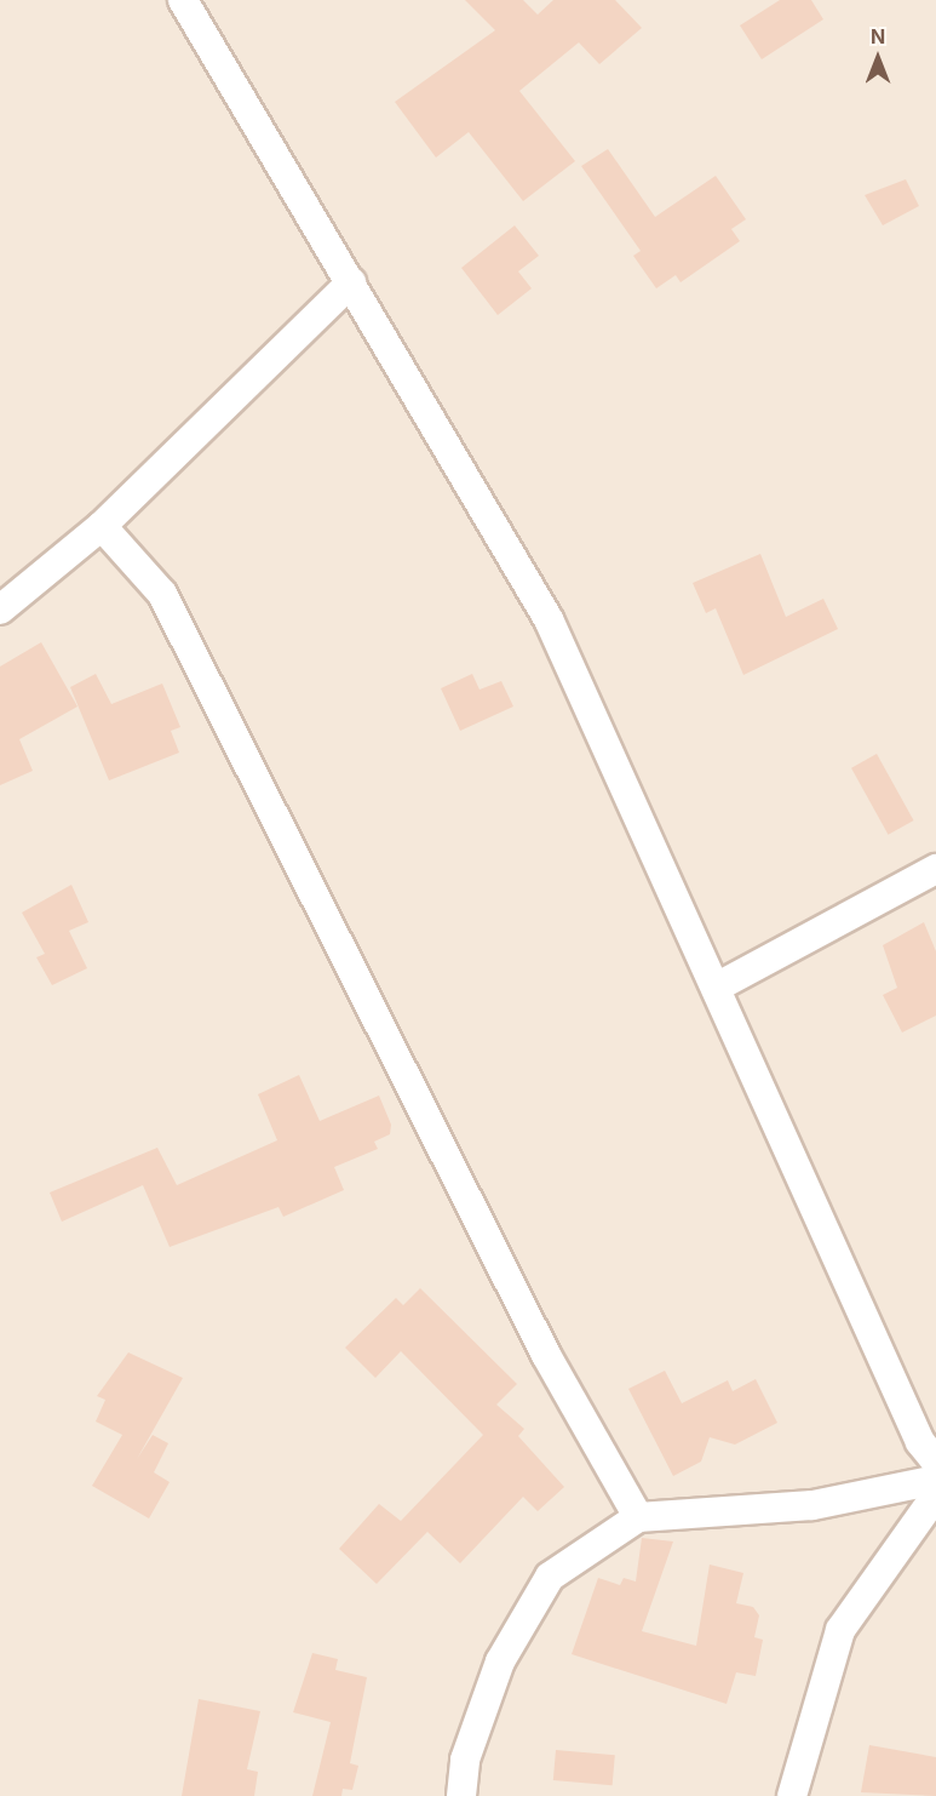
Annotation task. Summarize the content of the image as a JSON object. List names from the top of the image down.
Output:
{
  "north": "top"
}
